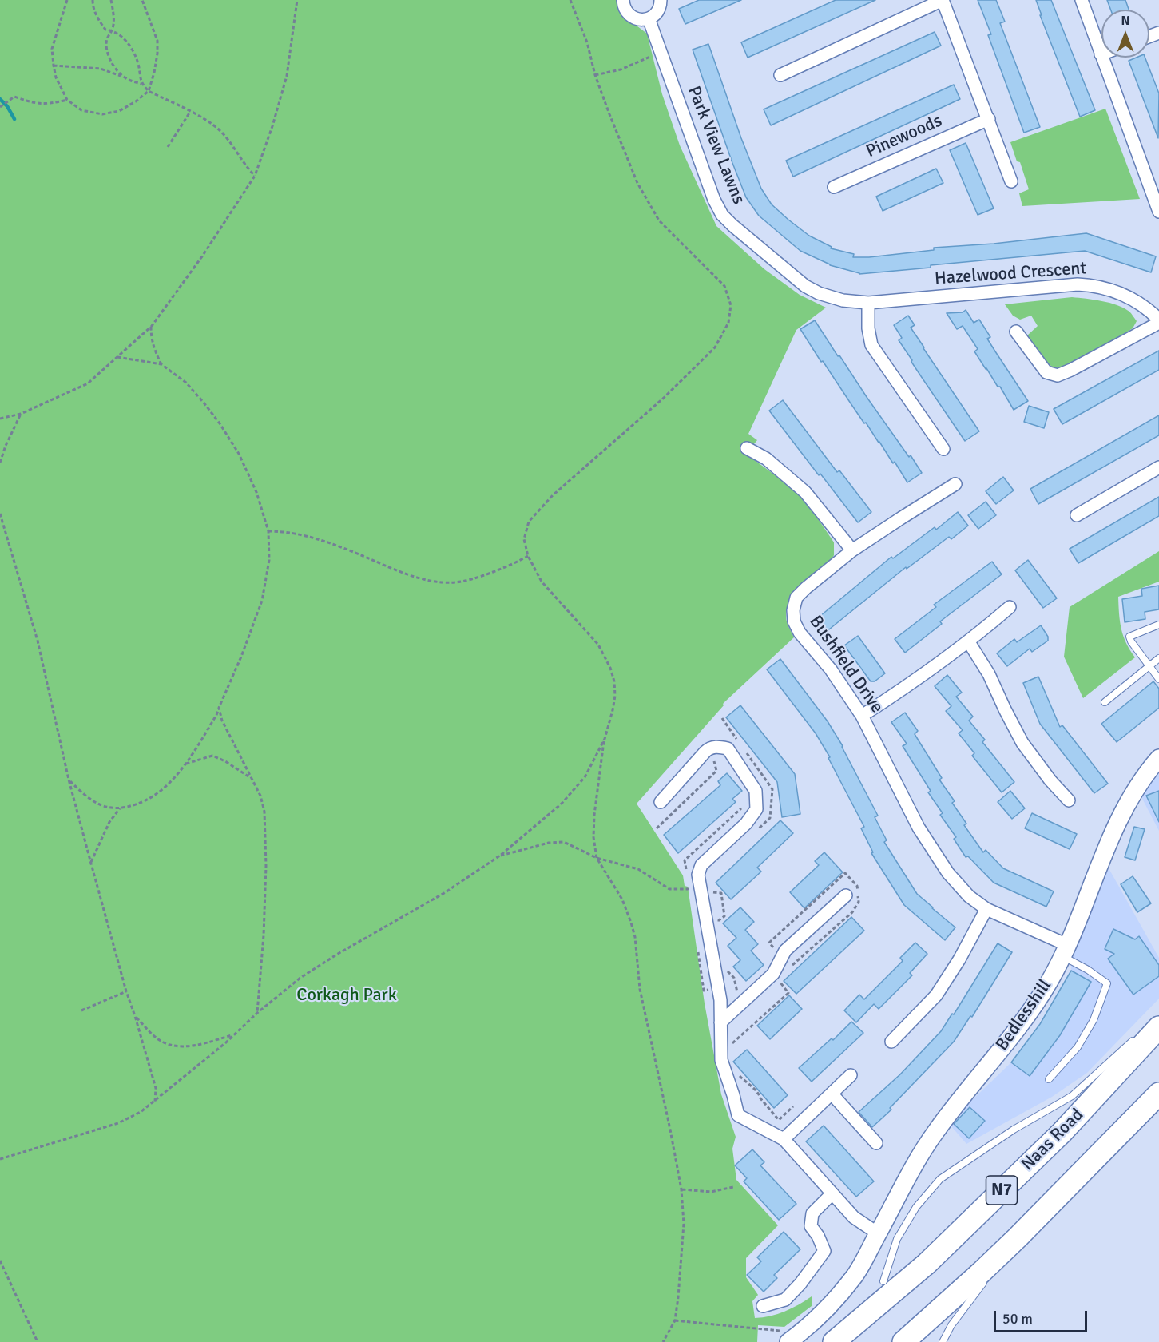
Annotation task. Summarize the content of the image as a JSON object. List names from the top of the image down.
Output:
{
  "streets": {
    "highway": ["Naas Road", "N7"],
    "street": [
      "Pinewoods",
      "Park View Lawns",
      "Hazelwood Crescent",
      "Bushfield Drive",
      "Bedlesshill"
    ]
  },
  "crossings": [
    ["Park View Lawns", "Hazelwood Crescent"],
    ["Bushfield Drive", "Bedlesshill"]
  ],
  "parks": ["Corkagh Park"],
  "scale_bar": "50 m",
  "north": "top"
}
